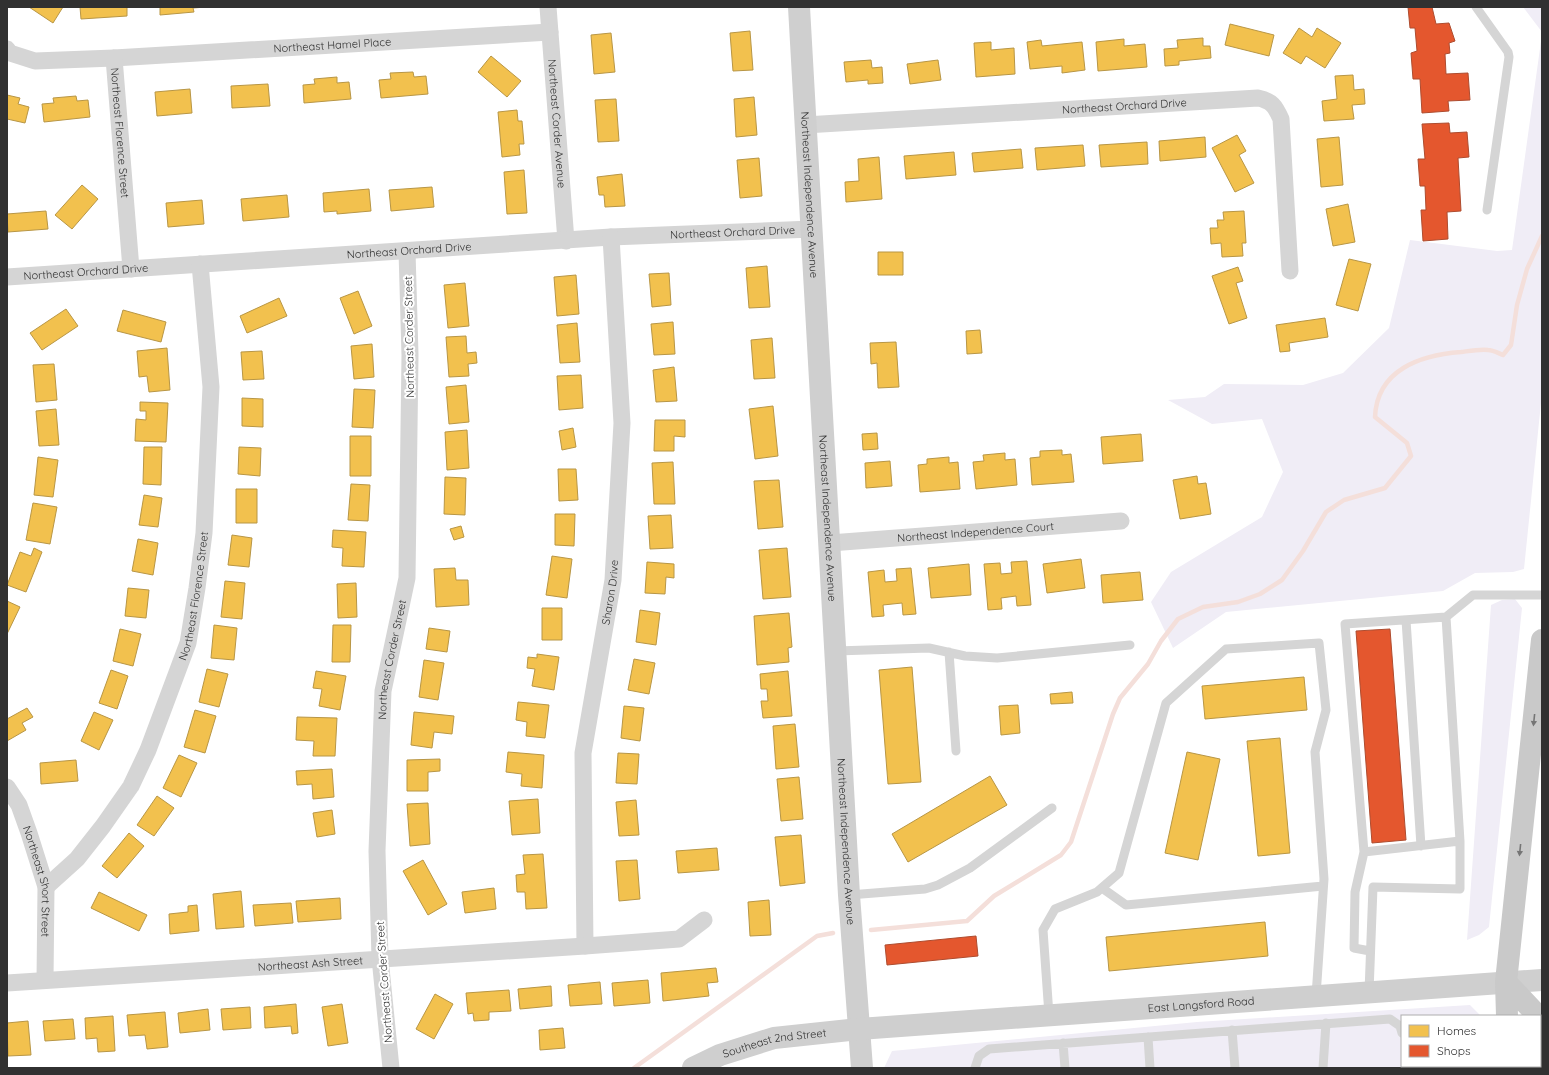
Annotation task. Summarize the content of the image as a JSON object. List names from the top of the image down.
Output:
{
  "streets": {
    "street": [
      "Northeast Hamel Place",
      "Northeast Orchard Drive",
      "Northeast Corder Avenue",
      "Northeast Florence Street",
      "Northeast Independence Avenue",
      "Northeast Corder Street",
      "Northeast Independence Court",
      "Sharon Drive",
      "Northeast Short Street",
      "Northeast Ash Street",
      "East Langsford Road",
      "Southeast 2nd Street"
    ]
  },
  "crossings": [
    ["Northeast Hamel Place", "Northeast Corder Avenue"],
    ["Northeast Hamel Place", "Northeast Florence Street"],
    ["Northeast Orchard Drive", "Northeast Corder Avenue"],
    ["Northeast Orchard Drive", "Northeast Florence Street"],
    ["Northeast Orchard Drive", "Northeast Independence Avenue"],
    ["Northeast Orchard Drive", "Northeast Corder Street"],
    ["Northeast Orchard Drive", "Sharon Drive"],
    ["Northeast Florence Street", "Northeast Short Street"],
    ["Northeast Independence Avenue", "Northeast Independence Court"],
    ["Northeast Independence Avenue", "East Langsford Road"],
    ["Northeast Independence Avenue", "Southeast 2nd Street"],
    ["Northeast Corder Street", "Northeast Ash Street"],
    ["Sharon Drive", "Northeast Ash Street"],
    ["Northeast Short Street", "Northeast Ash Street"],
    ["East Langsford Road", "Southeast 2nd Street"]
  ],
  "legend": ["Homes", "Shops"]
}
